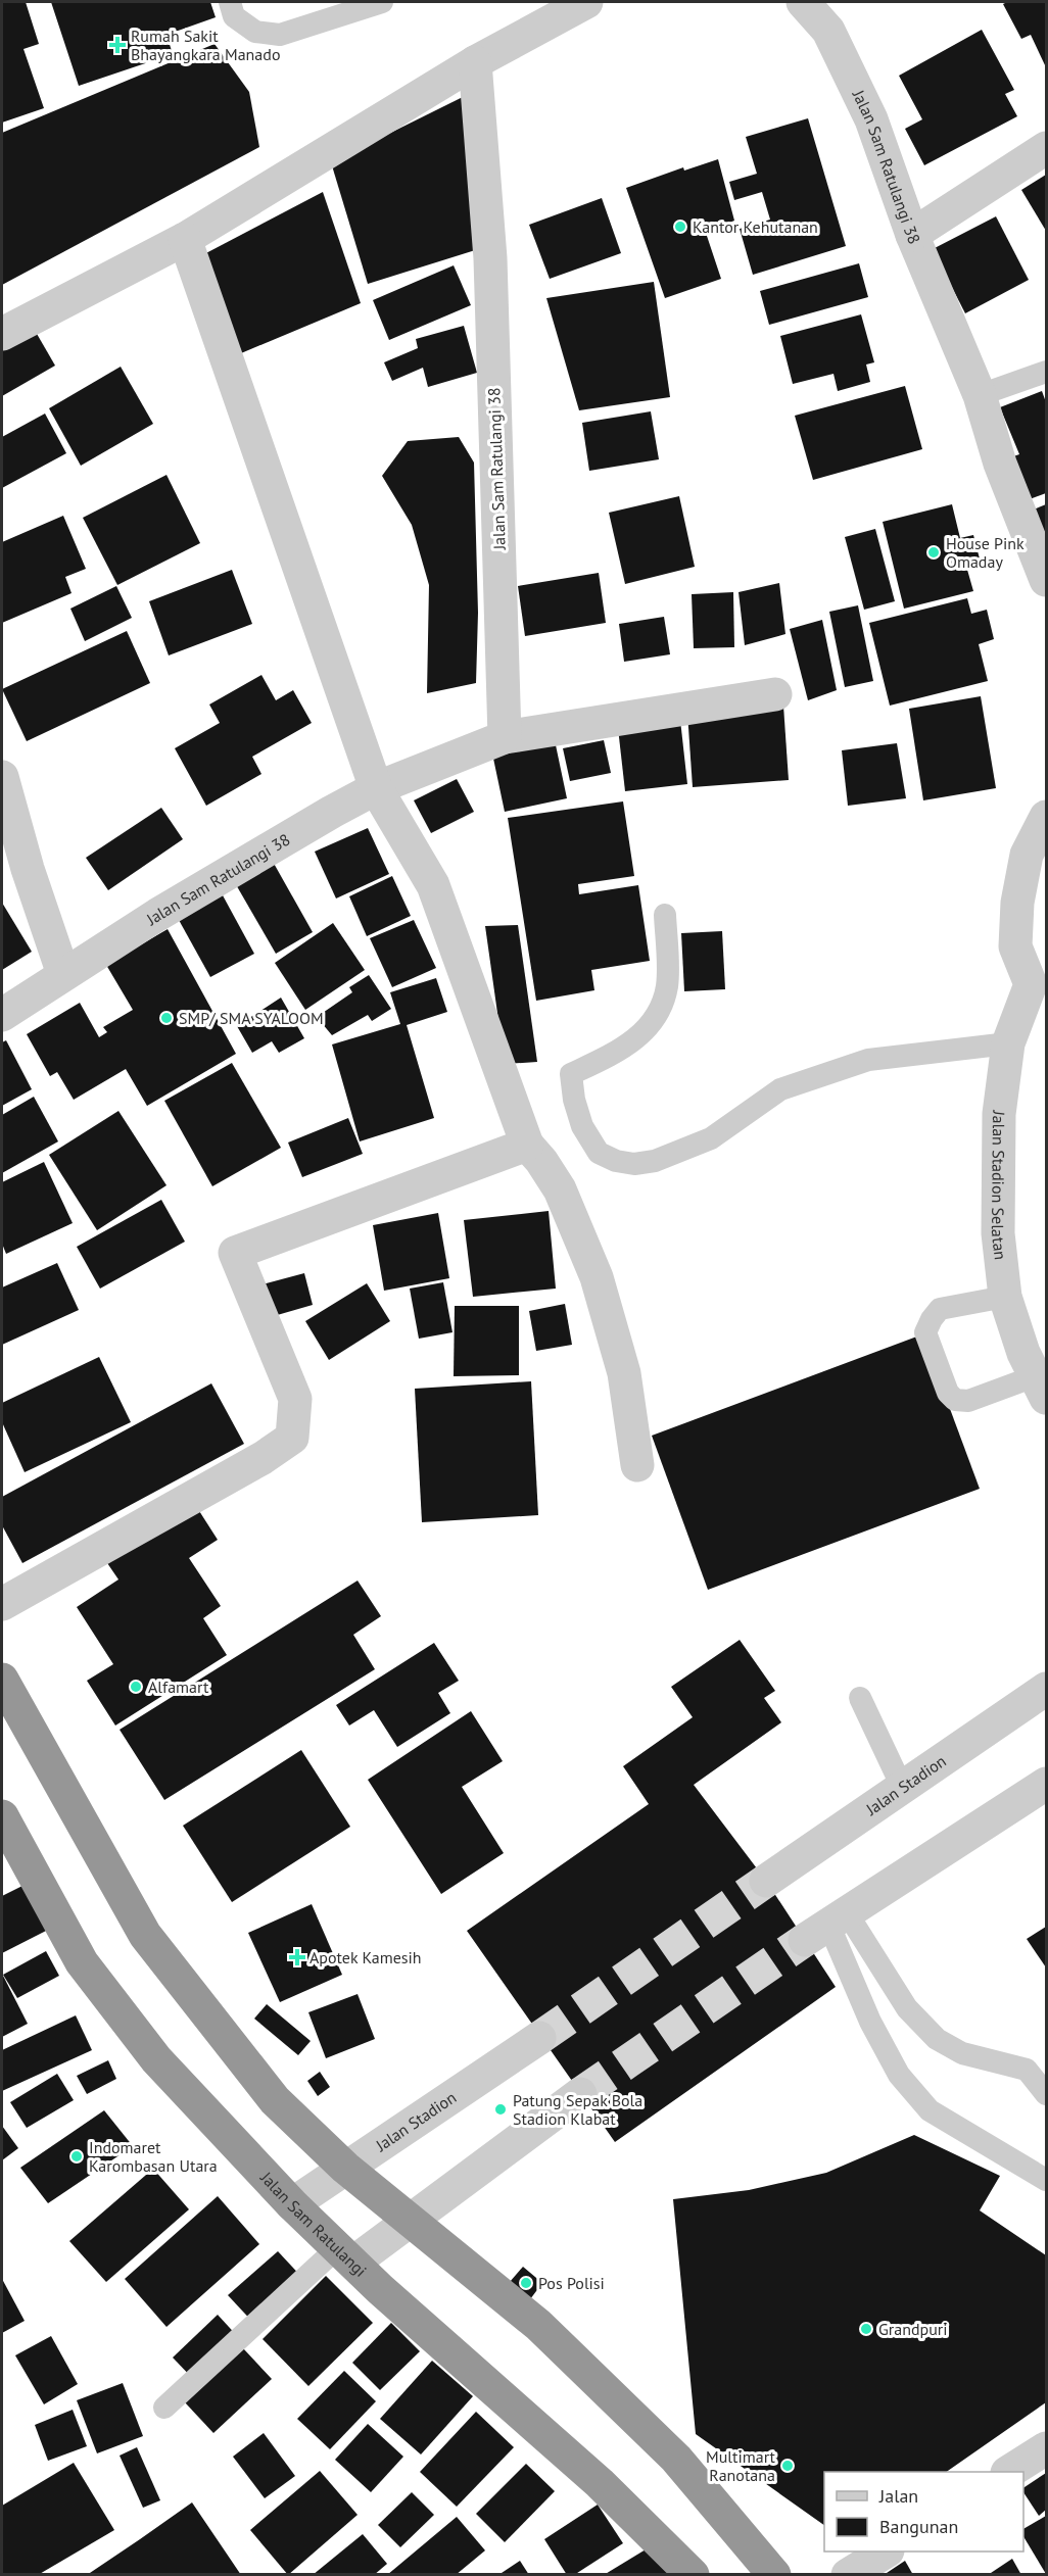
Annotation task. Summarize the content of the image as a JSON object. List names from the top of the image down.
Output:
{
  "streets": {
    "highway": ["Jalan Sam Ratulangi"],
    "street": ["Jalan Sam Ratulangi 38", "Jalan Stadion Selatan", "Jalan Stadion"]
  },
  "crossings": [
    ["Jalan Stadion", "Jalan Sam Ratulangi"]
  ],
  "places": {
    "health": ["Rumah Sakit Bhayangkara Manado", "Apotek Kamesih"],
    "other": [
      "Kantor Kehutanan",
      "House Pink Omaday",
      "SMP/ SMA SYALOOM",
      "Alfamart",
      "Patung Sepak Bola Stadion Klabat",
      "Indomaret Karombasan Utara",
      "Pos Polisi",
      "Grandpuri",
      "Multimart Ranotana"
    ]
  },
  "legend": ["Jalan", "Bangunan"]
}
